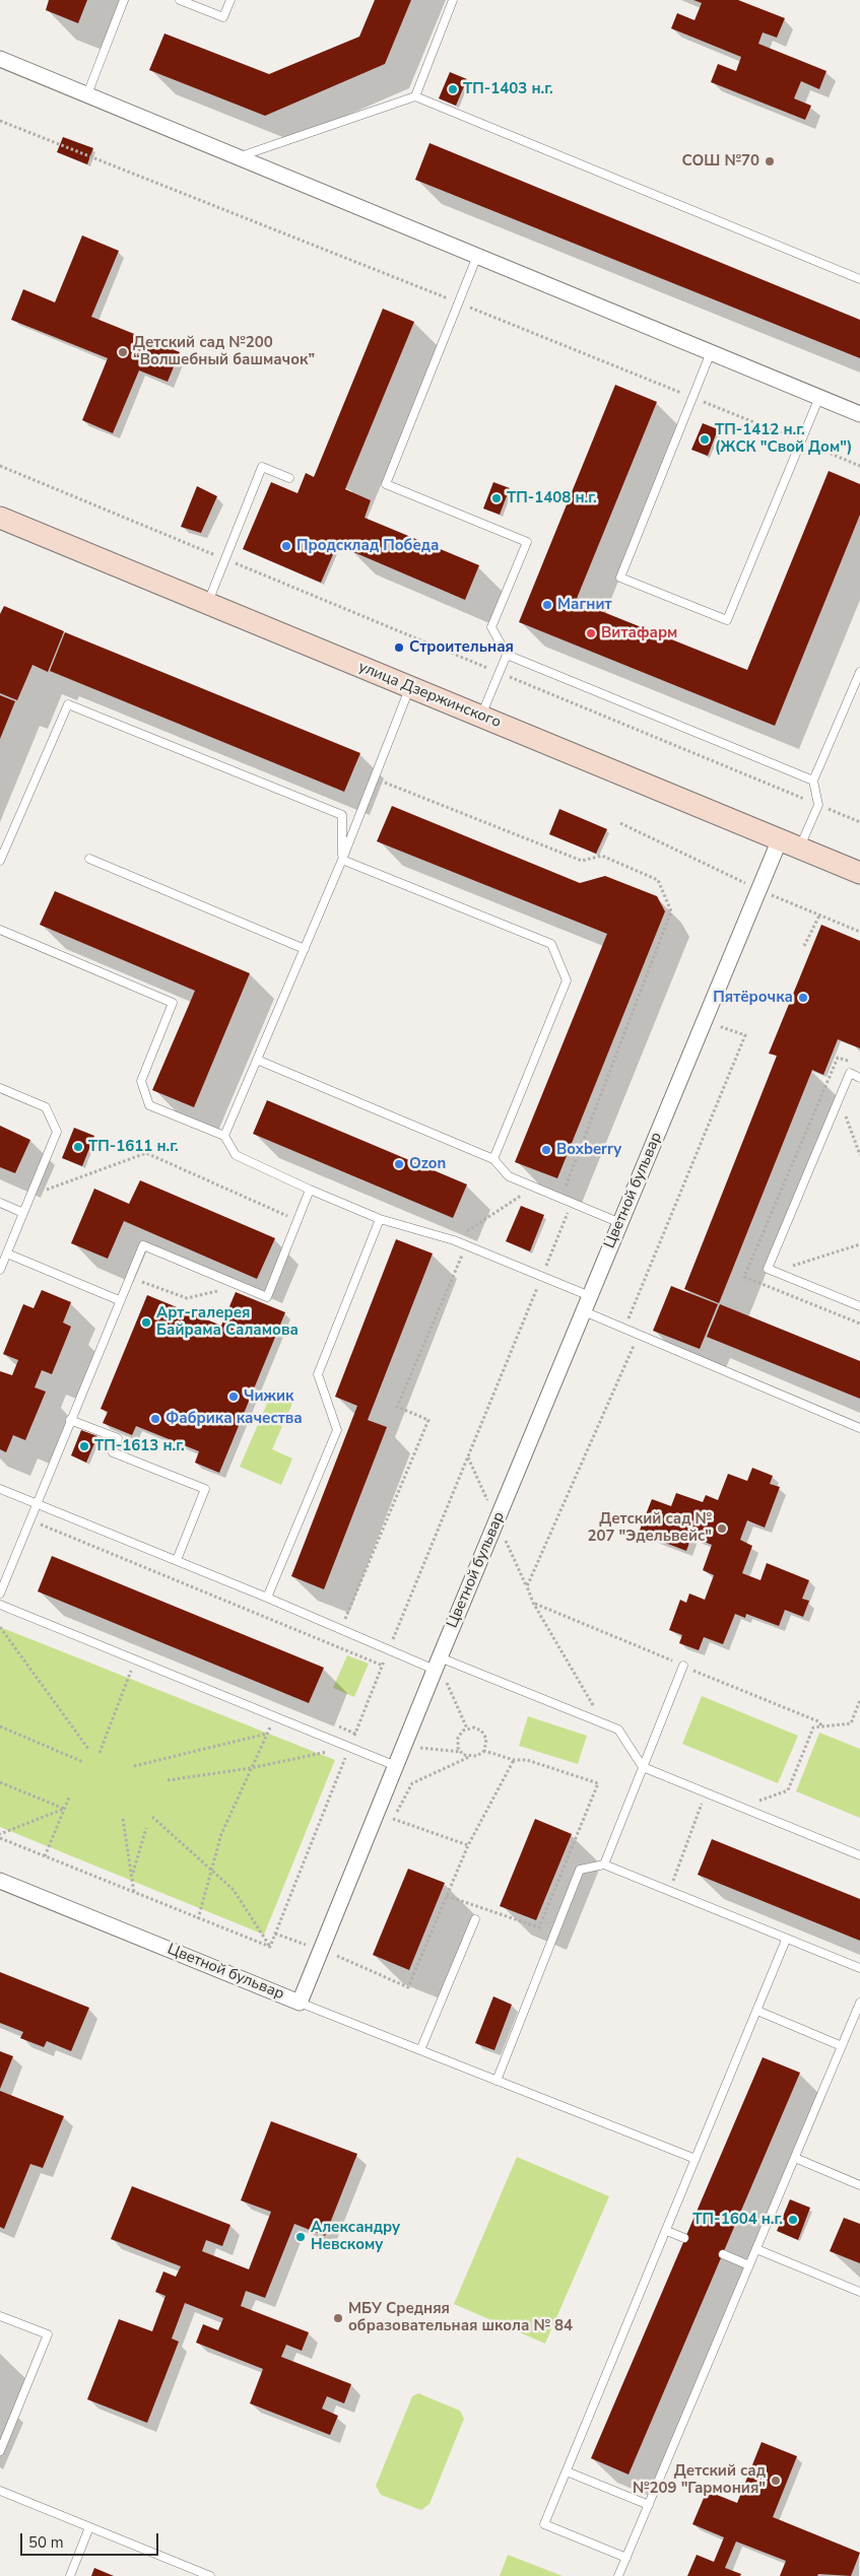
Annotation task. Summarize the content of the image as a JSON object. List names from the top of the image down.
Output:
{
  "streets": {
    "main road": ["улица Дзержинского"],
    "street": ["Цветной бульвар"]
  },
  "crossings": [
    ["улица Дзержинского", "Цветной бульвар"]
  ],
  "places": [
    "ТП-1403 н.г.",
    "СОШ №70",
    "Детский сад №200 “Волшебный башмачок”",
    "ТП-1412 н.г. (ЖСК \"Свой Дом\")",
    "ТП-1408 н.г.",
    "Продсклад Победа",
    "Магнит",
    "Витафарм",
    "Строительная",
    "Пятёрочка",
    "ТП-1611 н.г.",
    "Boxberry",
    "Ozon",
    "Арт-галерея Байрама Саламова",
    "Чижик",
    "Фабрика качества",
    "ТП-1613 н.г.",
    "Детский сад № 207 \"Эдельвейс\"",
    "ТП-1604 н.г.",
    "Александру Невскому",
    "МБУ Средняя образовательная школа № 84",
    "Детский сад №209 \"Гармония\""
  ],
  "scale_bar": "50 m"
}
